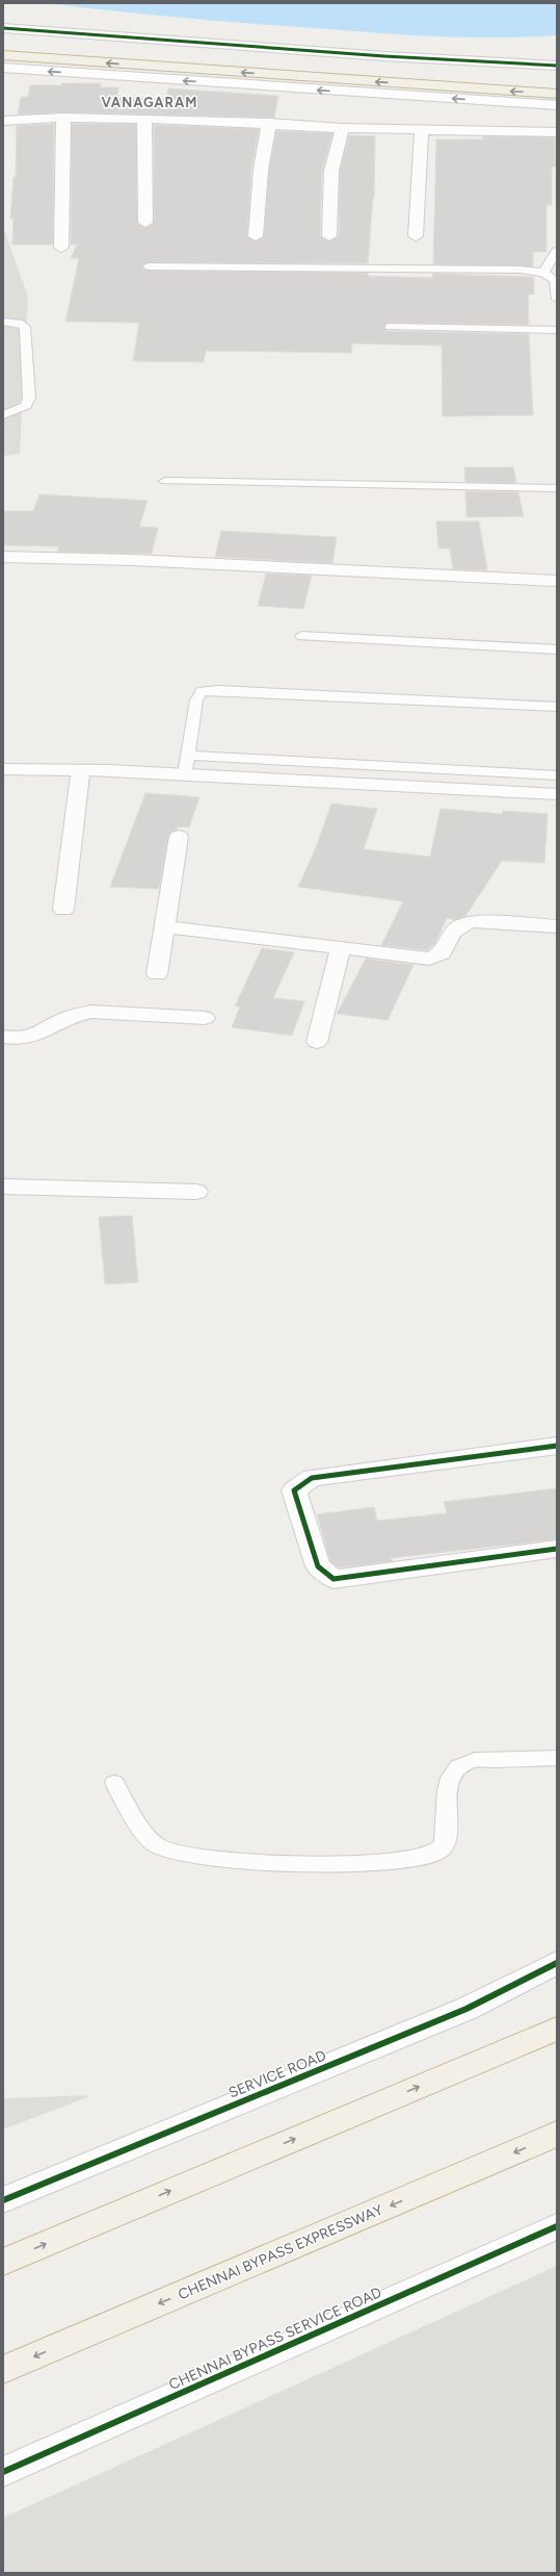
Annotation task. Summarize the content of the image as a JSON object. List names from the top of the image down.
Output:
{
  "streets": {
    "highway": ["CHENNAI BYPASS EXPRESSWAY"],
    "street": ["SERVICE ROAD", "CHENNAI BYPASS SERVICE ROAD"]
  },
  "districts": ["VANAGARAM"]
}
